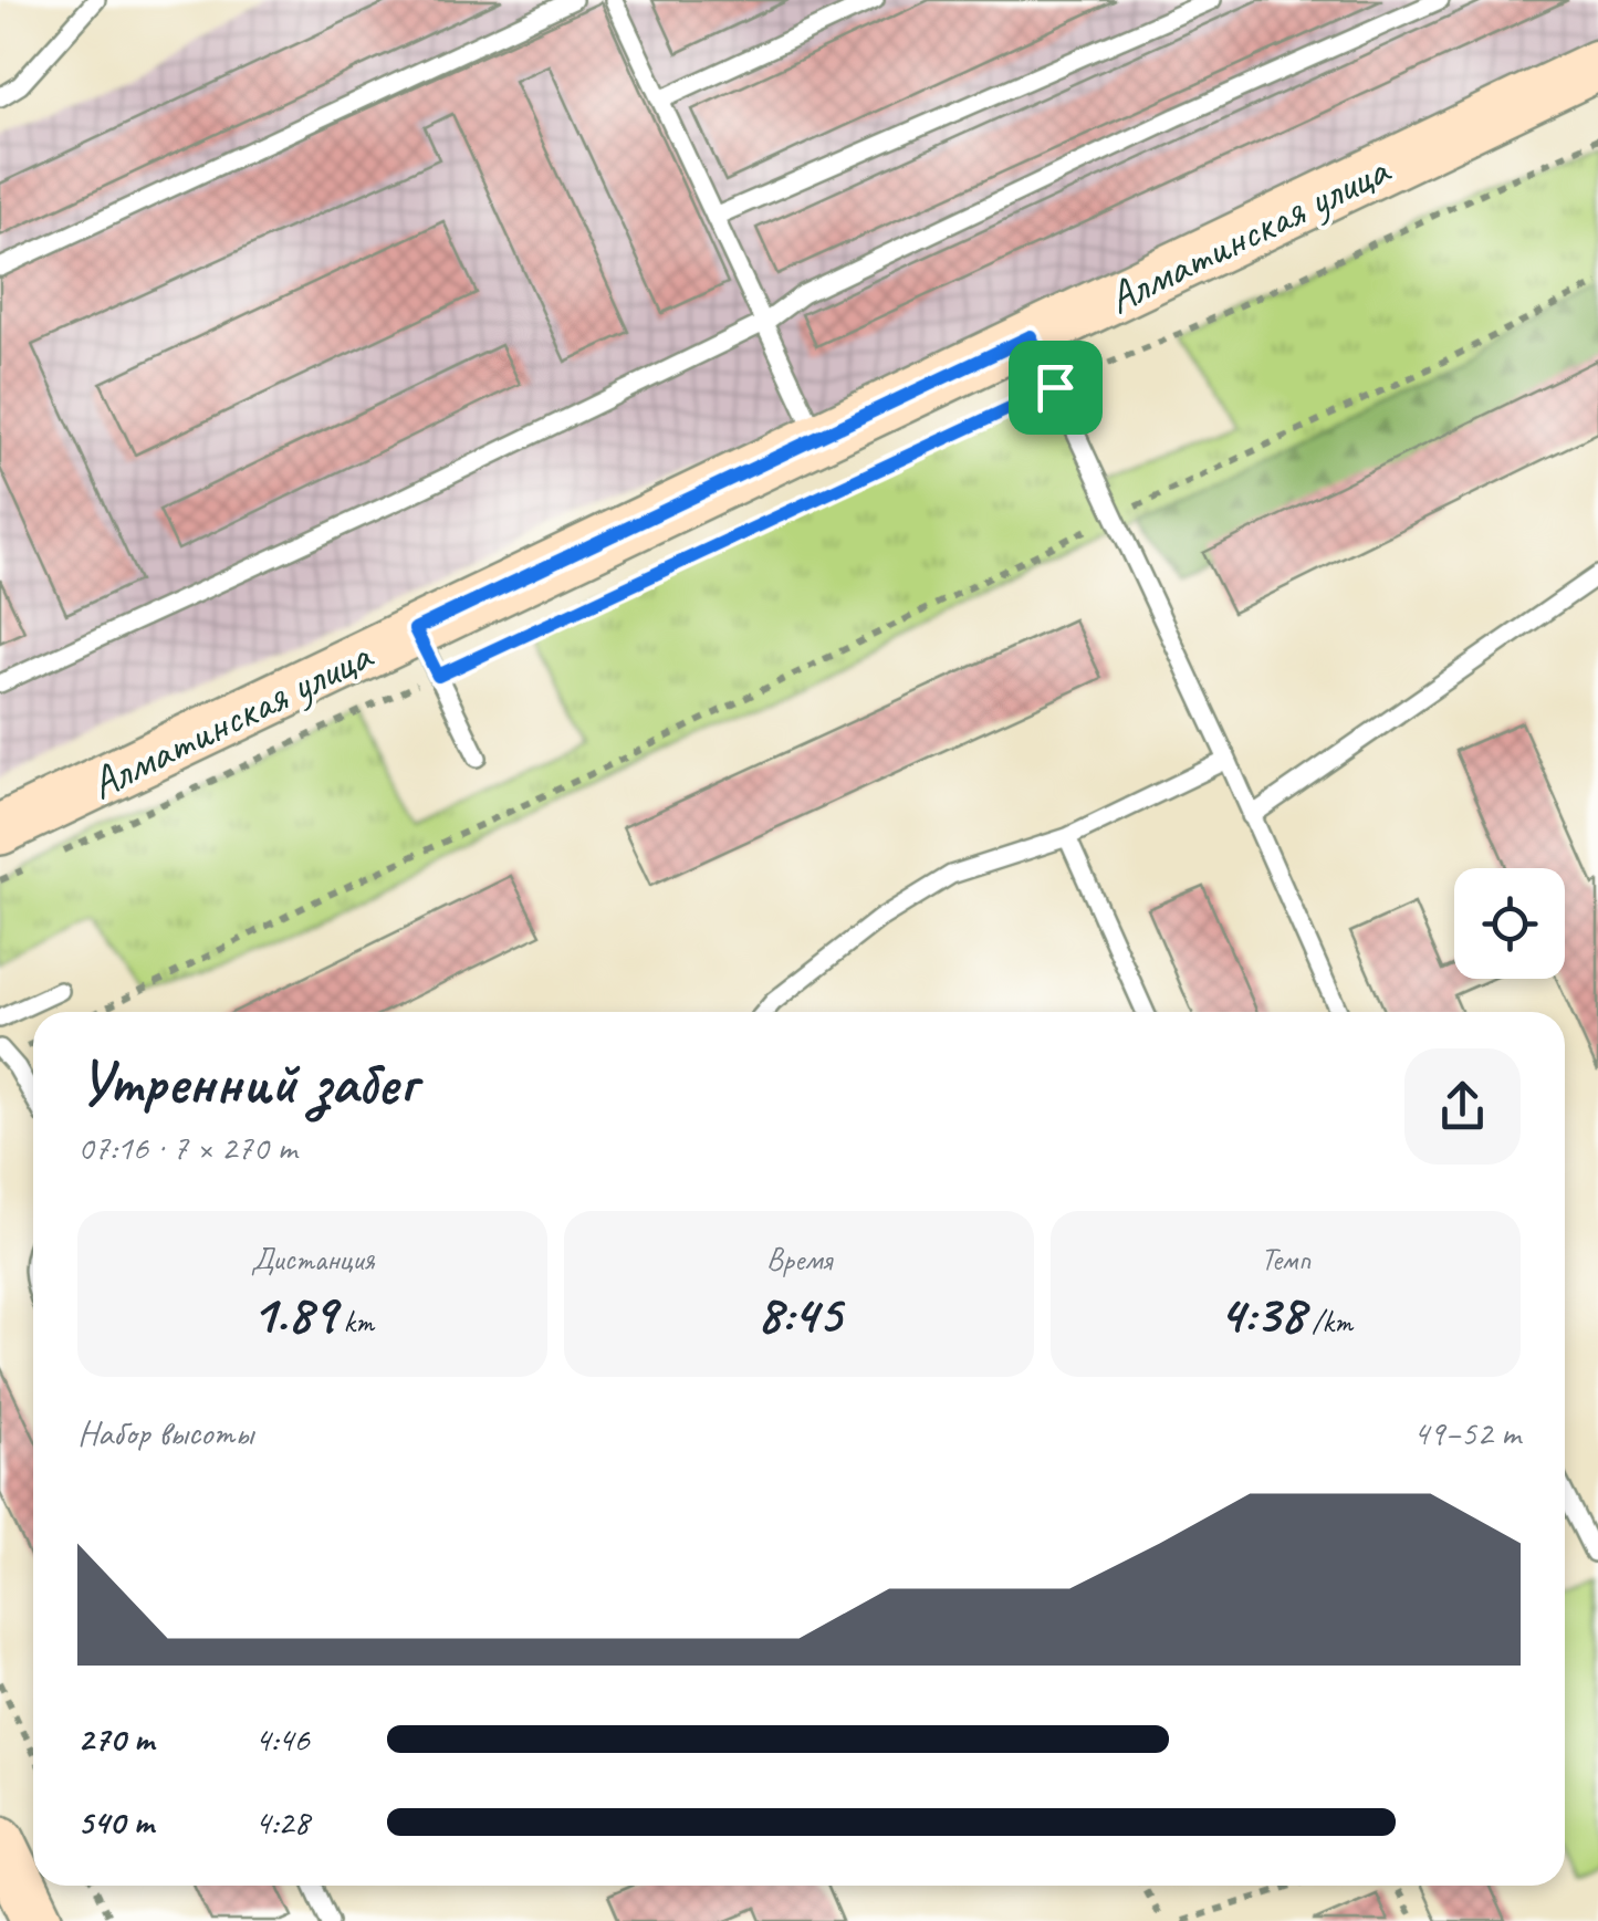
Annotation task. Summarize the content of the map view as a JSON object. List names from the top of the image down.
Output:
{
  "streets": {
    "street": ["Алматинская улица"]
  },
  "page": {
    "heading": ["Утренний забег", "07:16 · 7 × 270 m"],
    "stats": [
      ["Дистанция", "1.89 km"],
      ["Время", "8:45"],
      ["Темп", "4:38 /km"]
    ],
    "chart": ["Набор высоты", "49–52 m"],
    "list": [
      {
        "name": "270 m",
        "note": "4:46"
      },
      {
        "name": "540 m",
        "note": "4:28"
      }
    ]
  }
}
